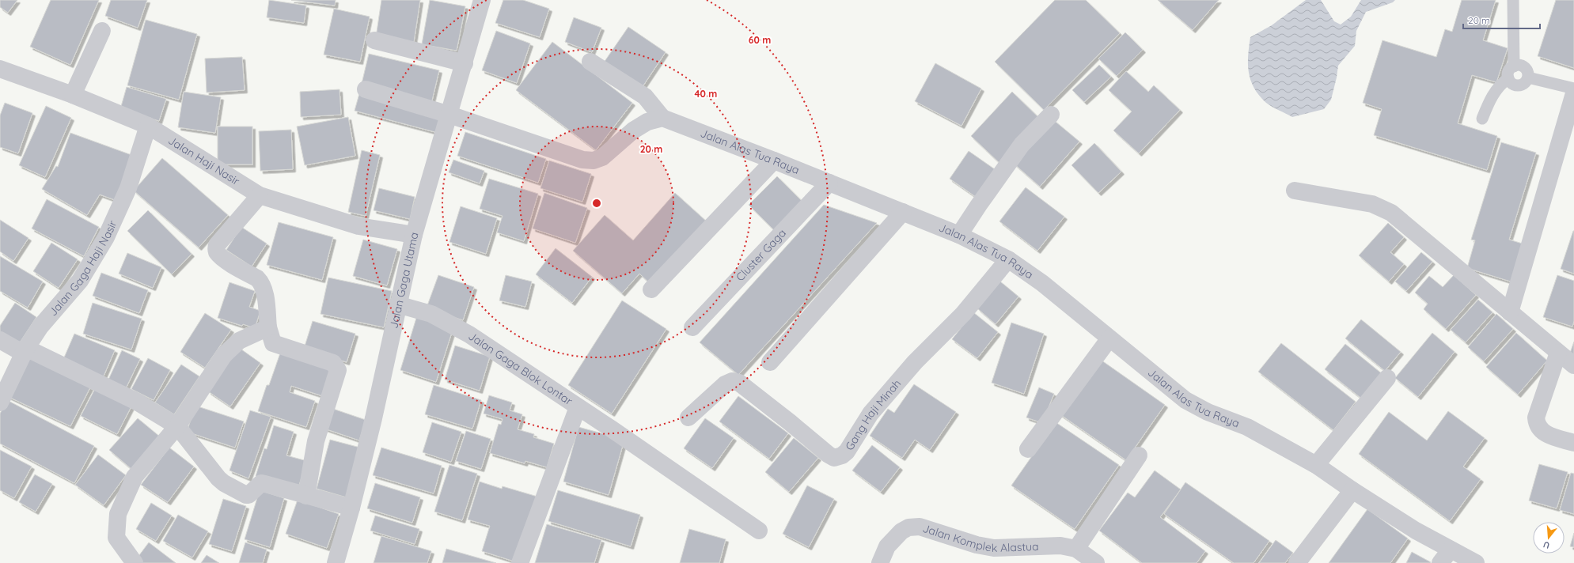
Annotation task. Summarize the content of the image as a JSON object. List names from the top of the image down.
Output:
{
  "streets": {
    "street": [
      "Jalan Alas Tua Raya",
      "Jalan Haji Nasir",
      "Cluster Gaga",
      "Jalan Gaga Haji Nasir",
      "Jalan Gaga Utama",
      "Jalan Gaga Blok Lontar",
      "Gang Haji Minah",
      "Jalan Komplek Alastua"
    ]
  },
  "crossings": [
    ["Jalan Alas Tua Raya", "Cluster Gaga"],
    ["Jalan Alas Tua Raya", "Gang Haji Minah"],
    ["Jalan Haji Nasir", "Jalan Gaga Haji Nasir"],
    ["Jalan Haji Nasir", "Jalan Gaga Utama"],
    ["Jalan Gaga Utama", "Jalan Gaga Blok Lontar"]
  ],
  "scale_bar": "20 m",
  "north": "bottom",
  "rings": ["60 m", "40 m", "20 m"]
}
